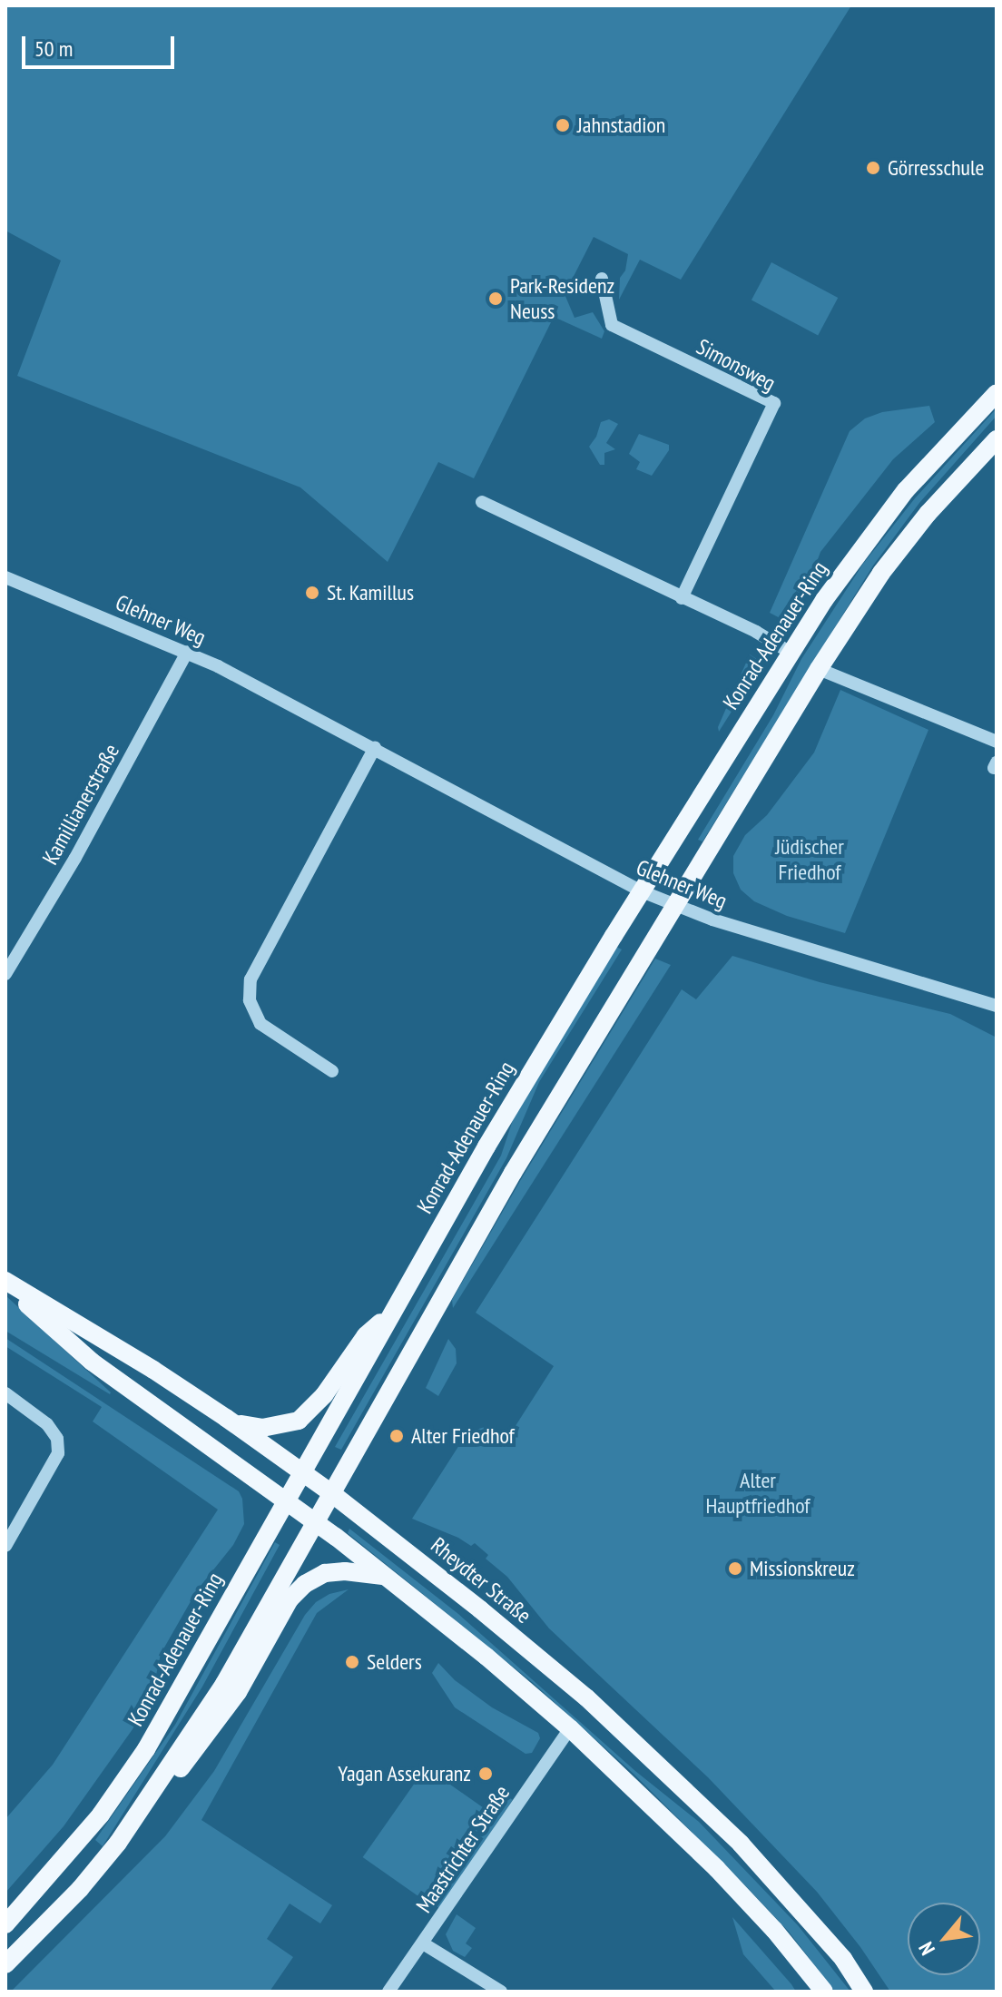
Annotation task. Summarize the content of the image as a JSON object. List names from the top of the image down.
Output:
{
  "streets": {
    "main road": ["Konrad-Adenauer-Ring", "Rheydter Straße"],
    "street": [
      "Simonsweg",
      "Glehner Weg",
      "Kamillianerstraße",
      "Maastrichter Straße"
    ]
  },
  "crossings": [
    ["Glehner Weg", "Konrad-Adenauer-Ring"],
    ["Glehner Weg", "Kamillianerstraße"],
    ["Konrad-Adenauer-Ring", "Rheydter Straße"],
    ["Rheydter Straße", "Maastrichter Straße"]
  ],
  "parks": ["Jüdischer Friedhof", "Alter Hauptfriedhof"],
  "places": [
    "Jahnstadion",
    "Görresschule",
    "Park-Residenz Neuss",
    "St. Kamillus",
    "Alter Friedhof",
    "Missionskreuz",
    "Selders",
    "Yagan Assekuranz"
  ],
  "scale_bar": "50 m",
  "north": "bottom left"
}
